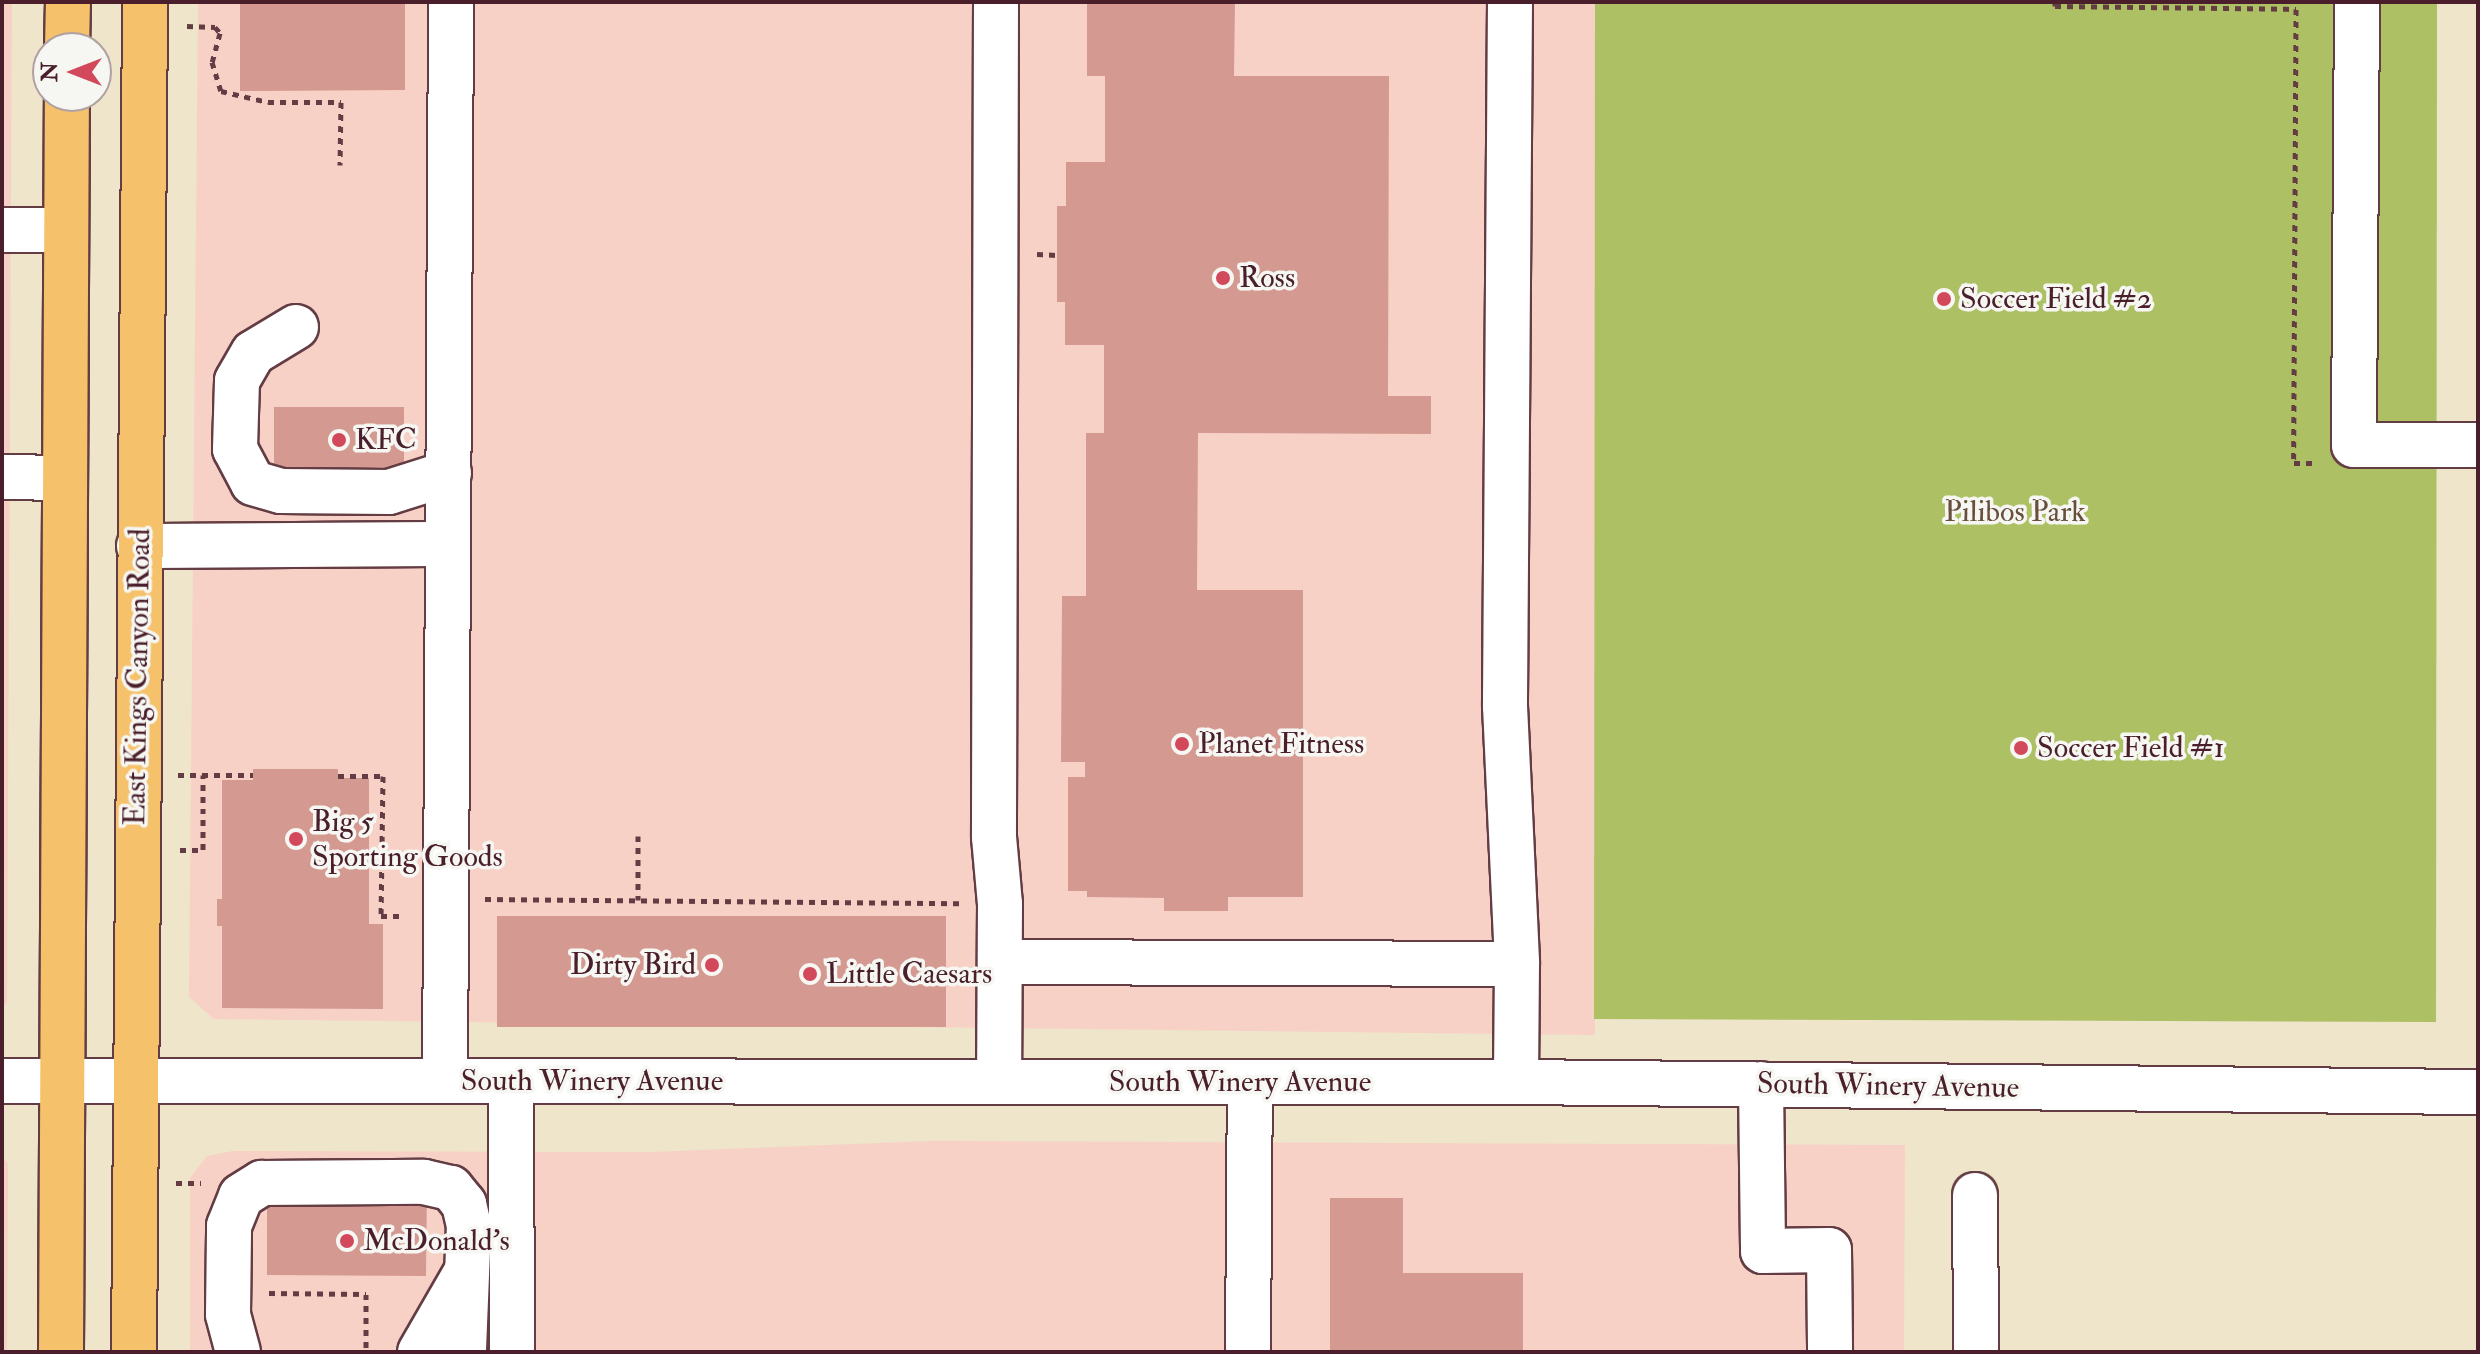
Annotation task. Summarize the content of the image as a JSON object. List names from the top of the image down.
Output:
{
  "streets": {
    "main road": ["East Kings Canyon Road"],
    "street": ["South Winery Avenue"]
  },
  "crossings": [
    ["East Kings Canyon Road", "South Winery Avenue"]
  ],
  "parks": ["Pilibos Park"],
  "places": [
    "Ross",
    "Soccer Field #2",
    "KFC",
    "Planet Fitness",
    "Soccer Field #1",
    "Big 5 Sporting Goods",
    "Dirty Bird",
    "Little Caesars",
    "McDonald's"
  ],
  "north": "left"
}
